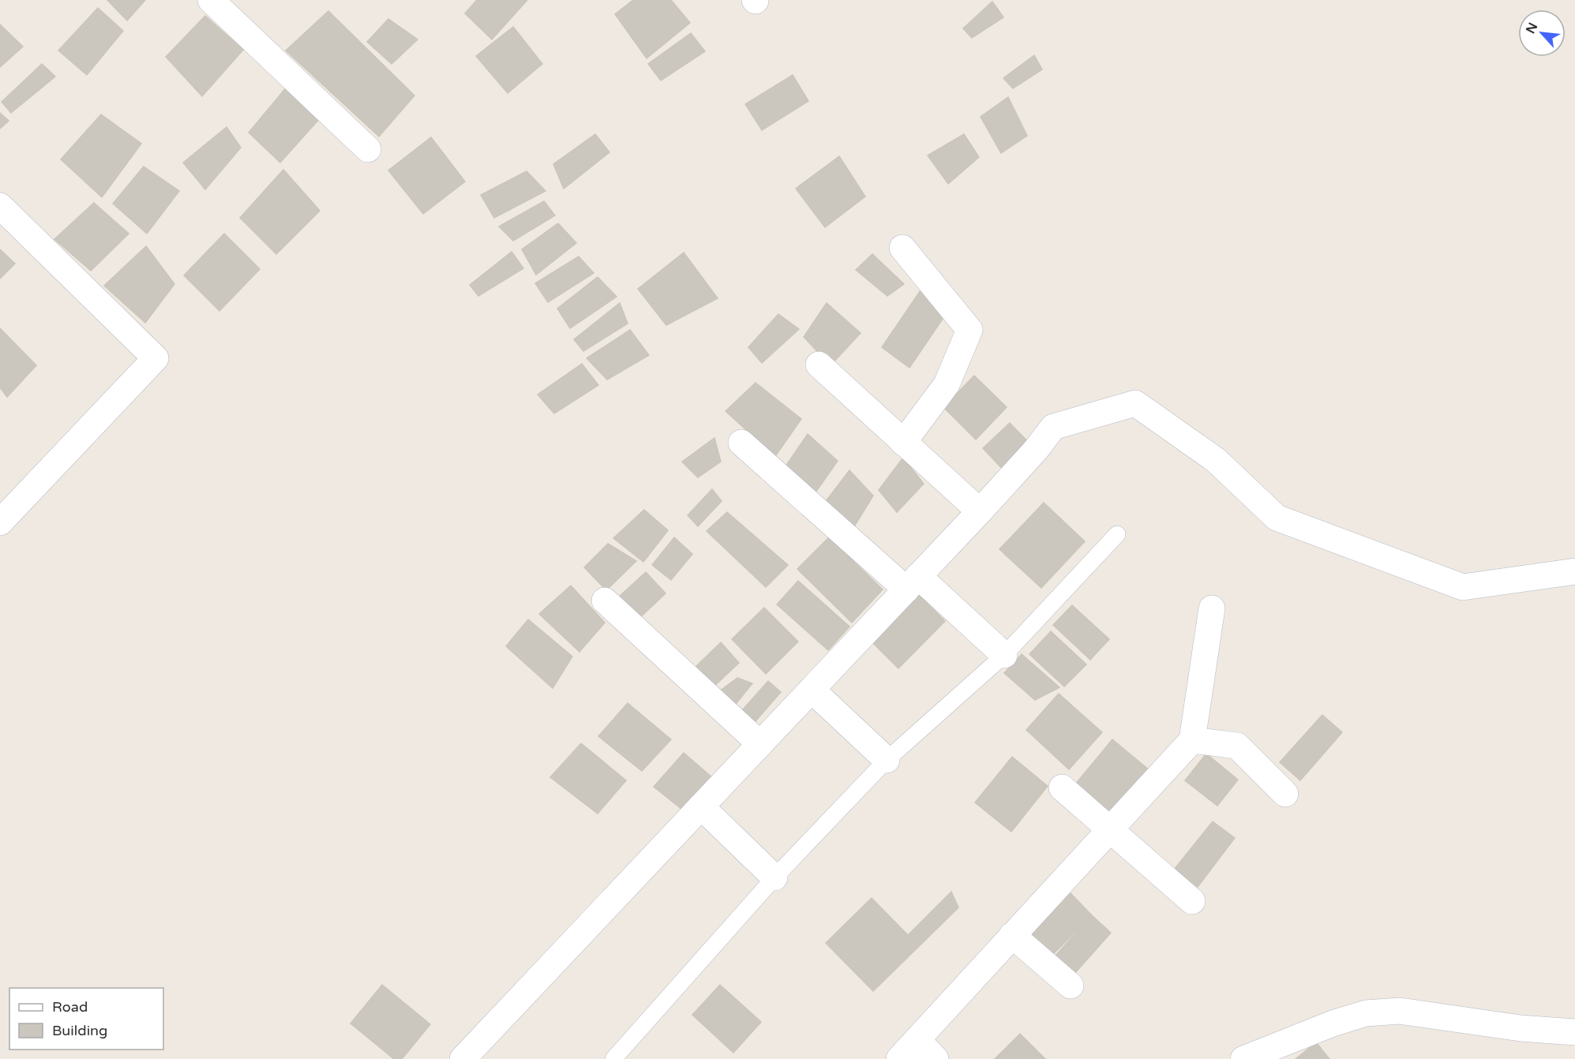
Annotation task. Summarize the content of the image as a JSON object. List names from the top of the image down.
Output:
{
  "legend": ["Road", "Building"],
  "north": "top left"
}
